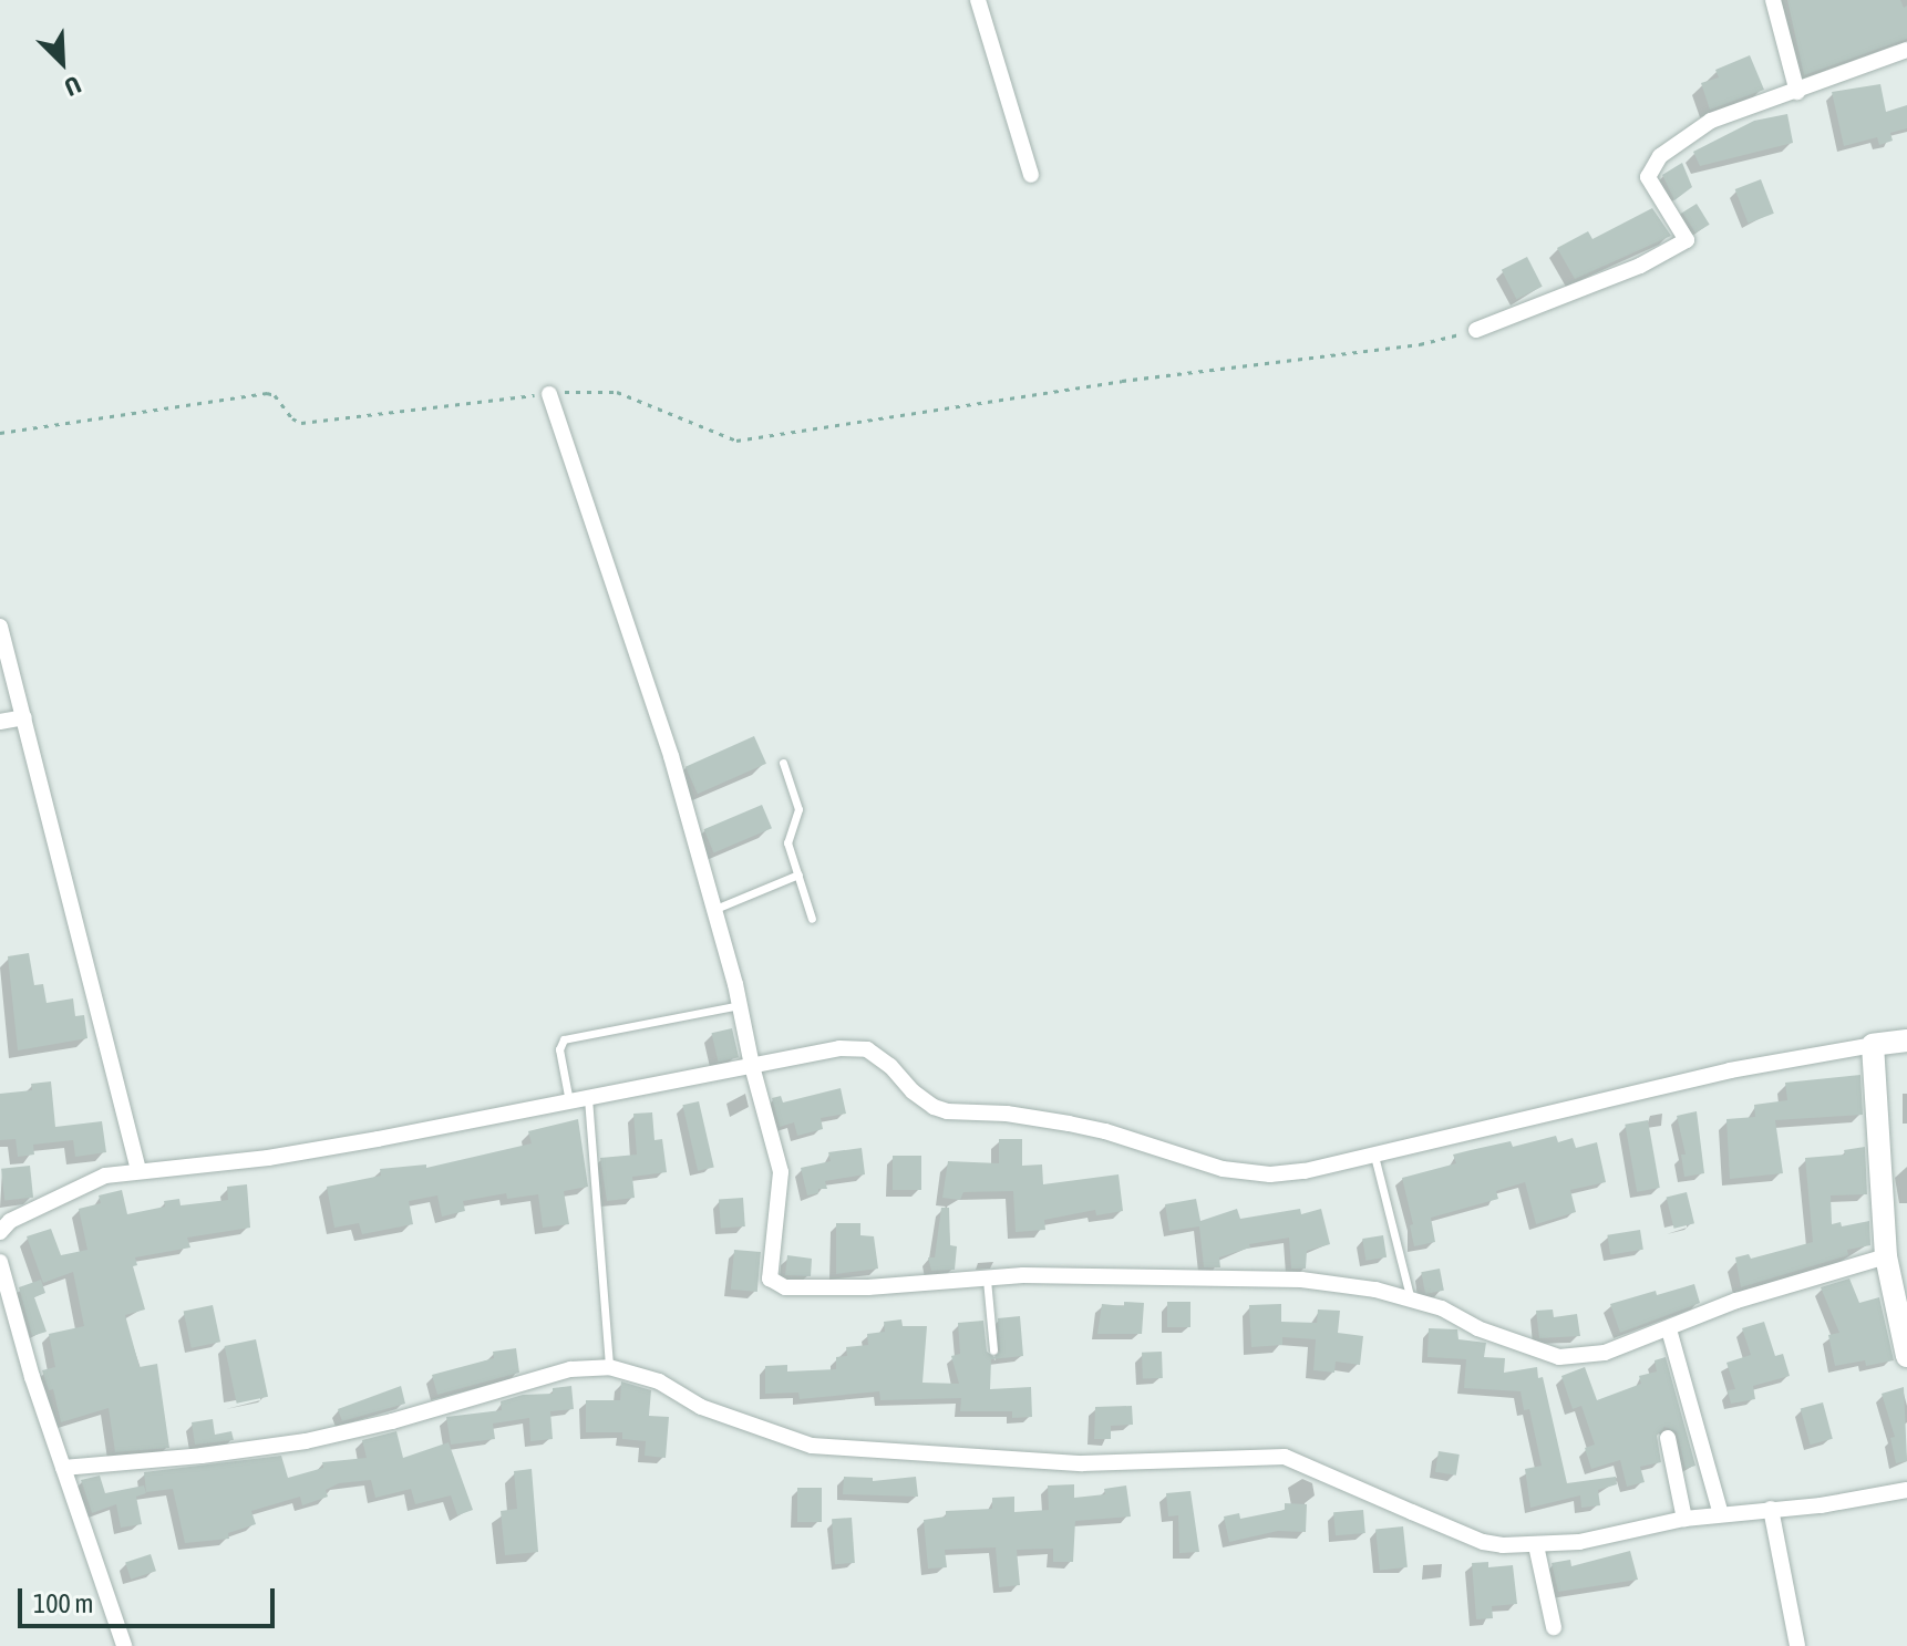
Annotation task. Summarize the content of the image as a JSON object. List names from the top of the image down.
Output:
{
  "scale_bar": "100 m",
  "north": "bottom right"
}
